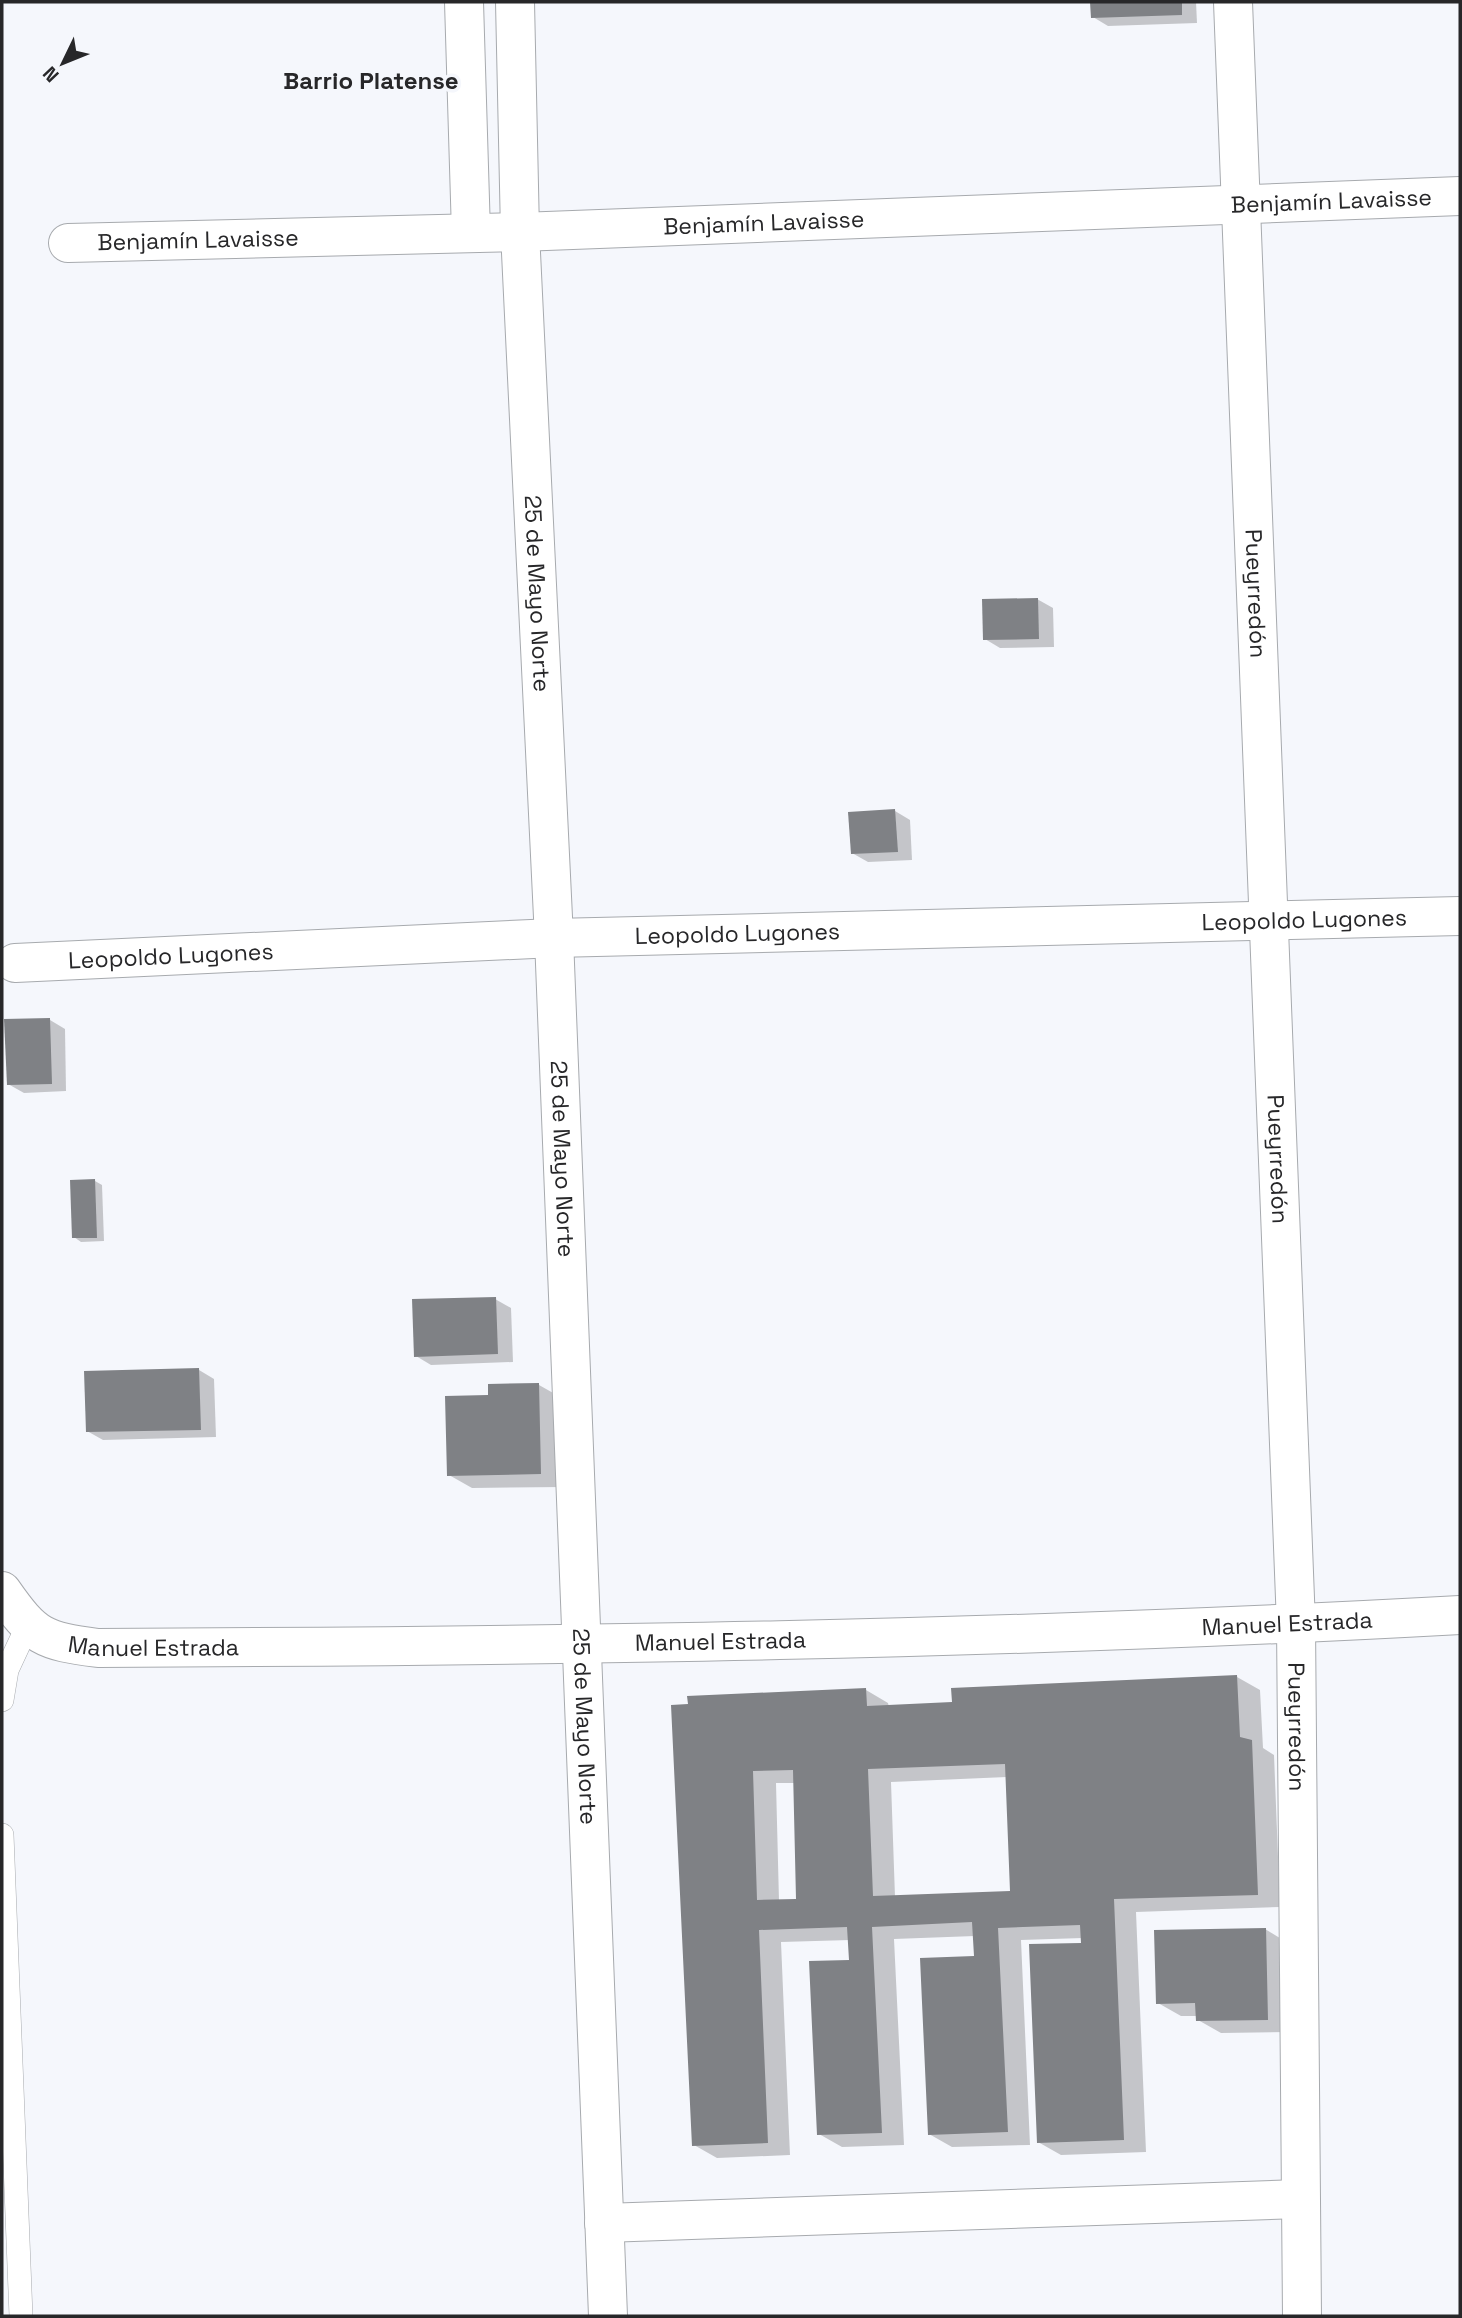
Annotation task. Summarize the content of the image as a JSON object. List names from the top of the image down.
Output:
{
  "streets": {
    "street": [
      "Benjamín Lavaisse",
      "25 de Mayo Norte",
      "Pueyrredón",
      "Leopoldo Lugones",
      "Manuel Estrada"
    ]
  },
  "crossings": [
    ["Benjamín Lavaisse", "25 de Mayo Norte"],
    ["Benjamín Lavaisse", "Pueyrredón"],
    ["25 de Mayo Norte", "Leopoldo Lugones"],
    ["25 de Mayo Norte", "Manuel Estrada"],
    ["Pueyrredón", "Leopoldo Lugones"],
    ["Pueyrredón", "Manuel Estrada"]
  ],
  "districts": ["Barrio Platense"],
  "north": "bottom left"
}
